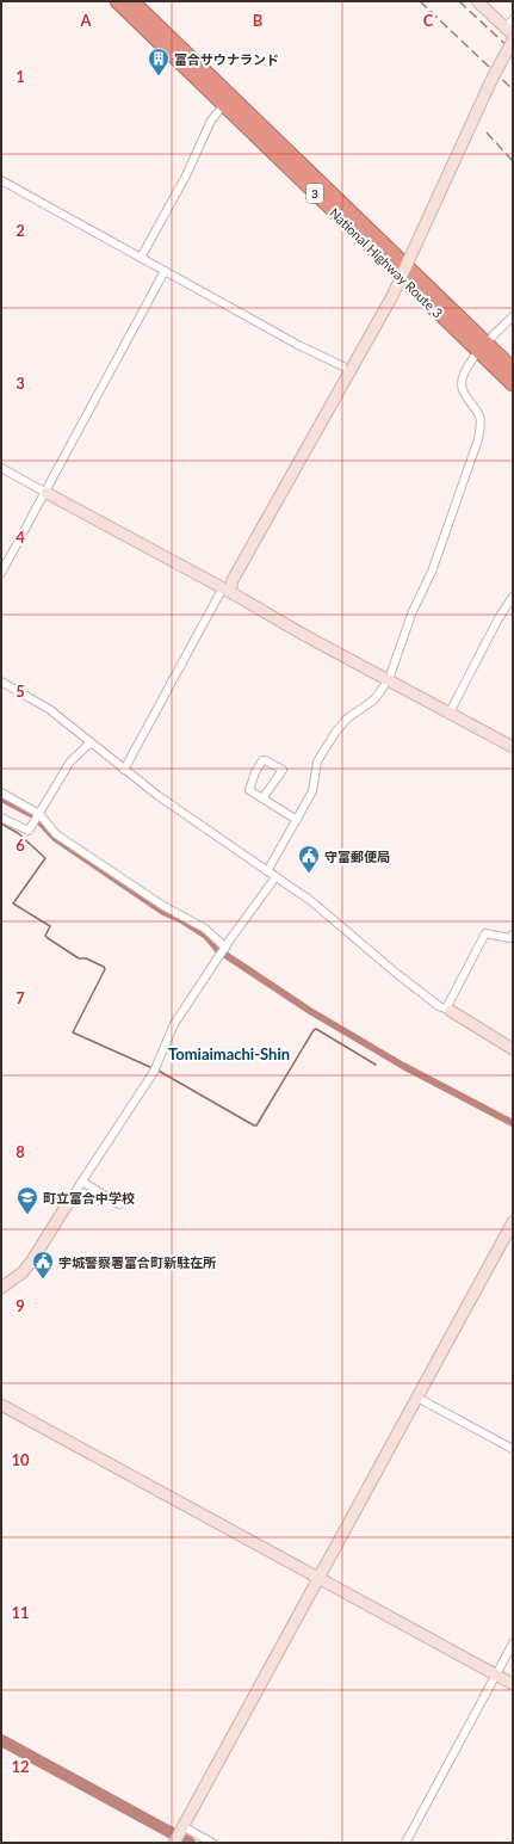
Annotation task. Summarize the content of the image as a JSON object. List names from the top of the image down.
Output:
{
  "streets": {
    "highway": ["3", "National Highway Route 3"]
  },
  "districts": ["Tomiaimachi-Shin"],
  "places": {
    "building": ["富合サウナランド"],
    "public building": ["守富郵便局", "宇城警察署富合町新駐在所"],
    "school or university": ["町立富合中学校"]
  },
  "grid": {
    "columns": ["A", "B", "C"],
    "rows": [
      "1",
      "2",
      "3",
      "4",
      "5",
      "6",
      "7",
      "8",
      "9",
      "10",
      "11",
      "12"
    ]
  }
}
